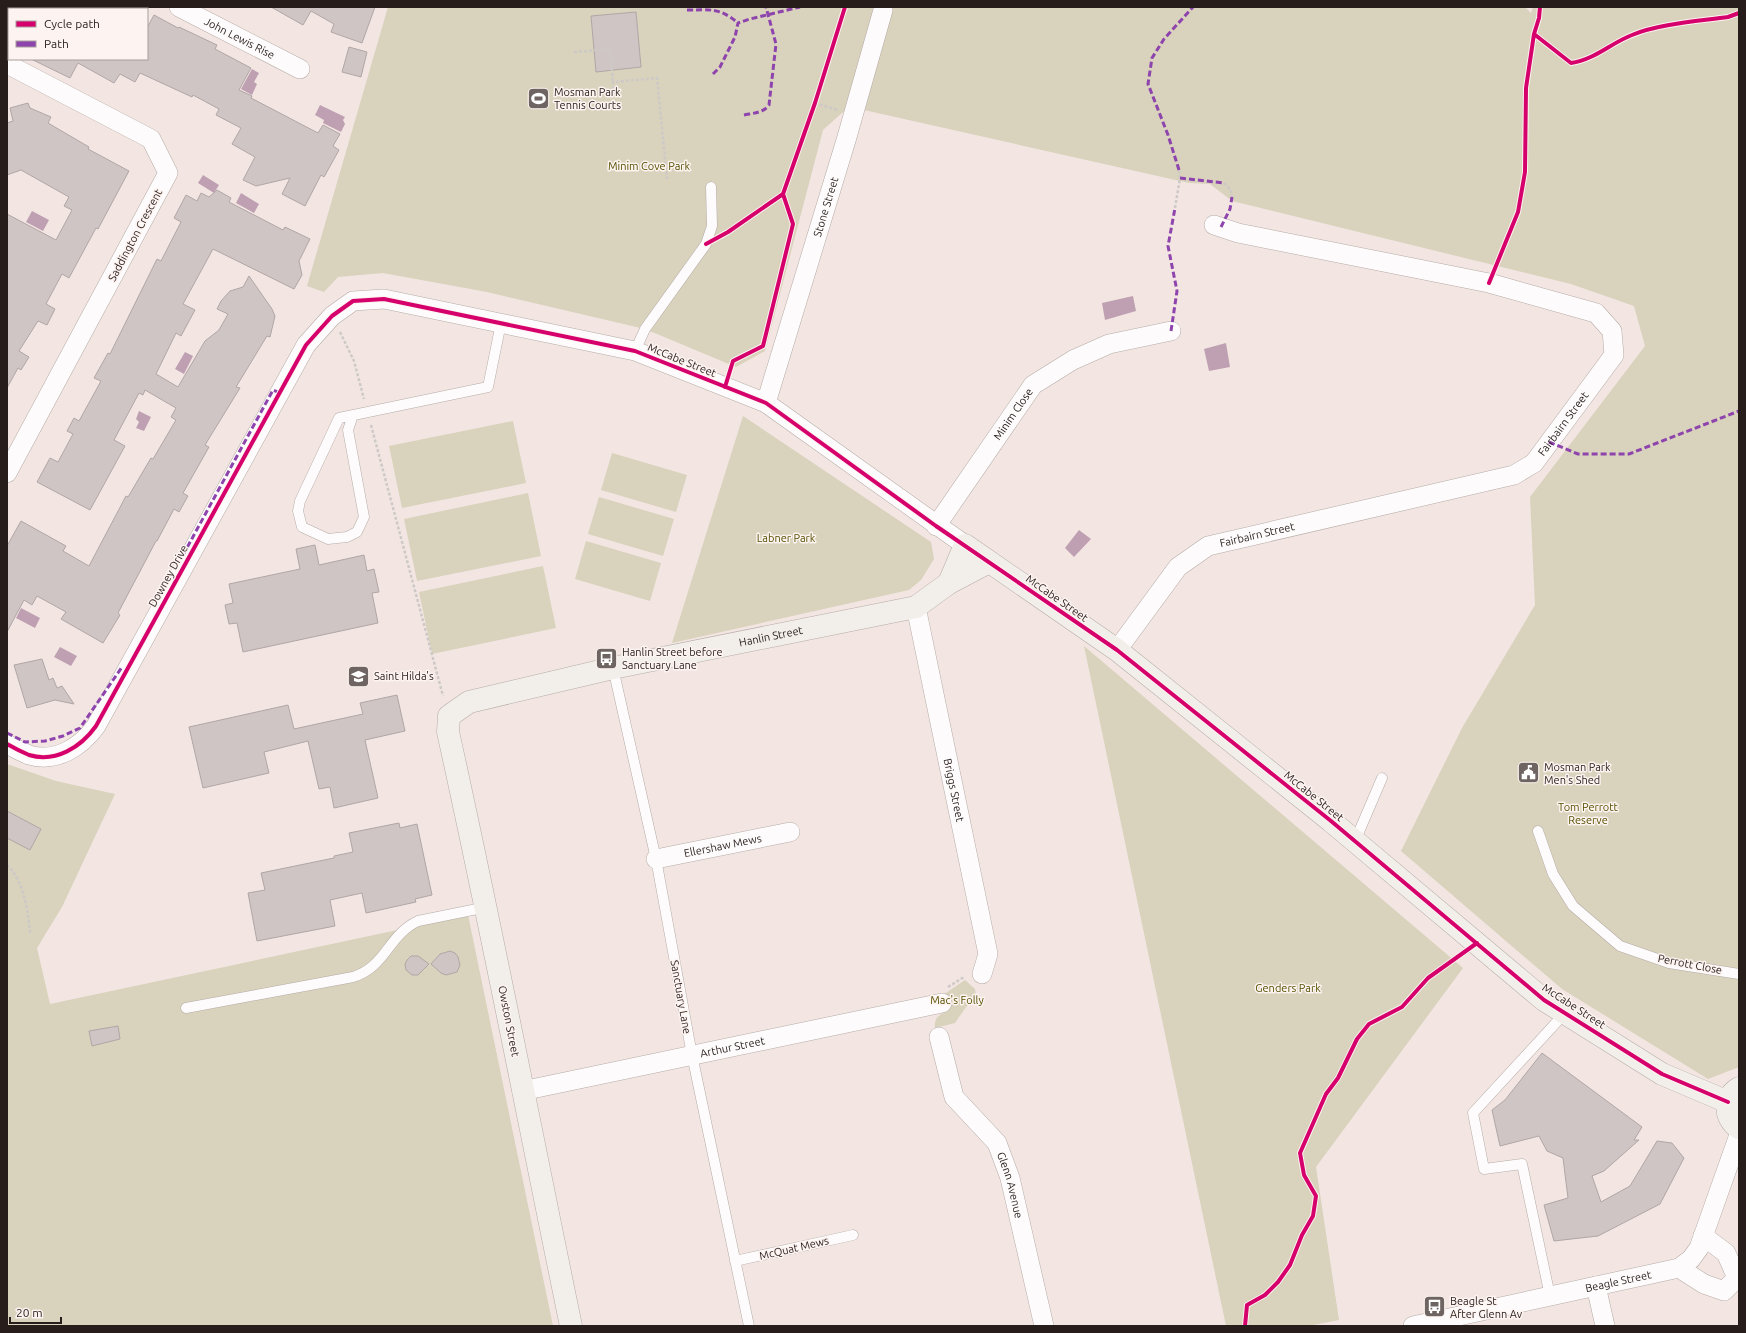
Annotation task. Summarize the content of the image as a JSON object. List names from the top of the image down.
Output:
{
  "streets": {
    "street": [
      "John Lewis Rise",
      "Stone Street",
      "Saddington Crescent",
      "McCabe Street",
      "Minim Close",
      "Fairbairn Street",
      "Downey Drive",
      "Hanlin Street",
      "Briggs Street",
      "Ellershaw Mews",
      "Owston Street",
      "Arthur Street",
      "Glenn Avenue",
      "Beagle Street"
    ],
    "lane": ["Perrott Close", "Sanctuary Lane", "McQuat Mews"]
  },
  "crossings": [
    ["Stone Street", "McCabe Street"],
    ["McCabe Street", "Minim Close"],
    ["McCabe Street", "Fairbairn Street"],
    ["McCabe Street", "Downey Drive"],
    ["McCabe Street", "Hanlin Street"],
    ["Hanlin Street", "Briggs Street"],
    ["Hanlin Street", "Sanctuary Lane"],
    ["Hanlin Street", "Owston Street"],
    ["Ellershaw Mews", "Sanctuary Lane"],
    ["Sanctuary Lane", "Arthur Street"],
    ["Sanctuary Lane", "McQuat Mews"],
    ["Owston Street", "Arthur Street"]
  ],
  "parks": [
    "Minim Cove Park",
    "Labner Park",
    "Tom Perrott Reserve",
    "Genders Park",
    "Mac's Folly"
  ],
  "places": {
    "sports": ["Mosman Park Tennis Courts"],
    "bus stop": ["Hanlin Street before Sanctuary Lane", "Beagle St After Glenn Av"],
    "school or university": ["Saint Hilda's"],
    "public building": ["Mosman Park Men's Shed"]
  },
  "legend": ["Cycle path", "Path"],
  "scale_bar": "20 m"
}
